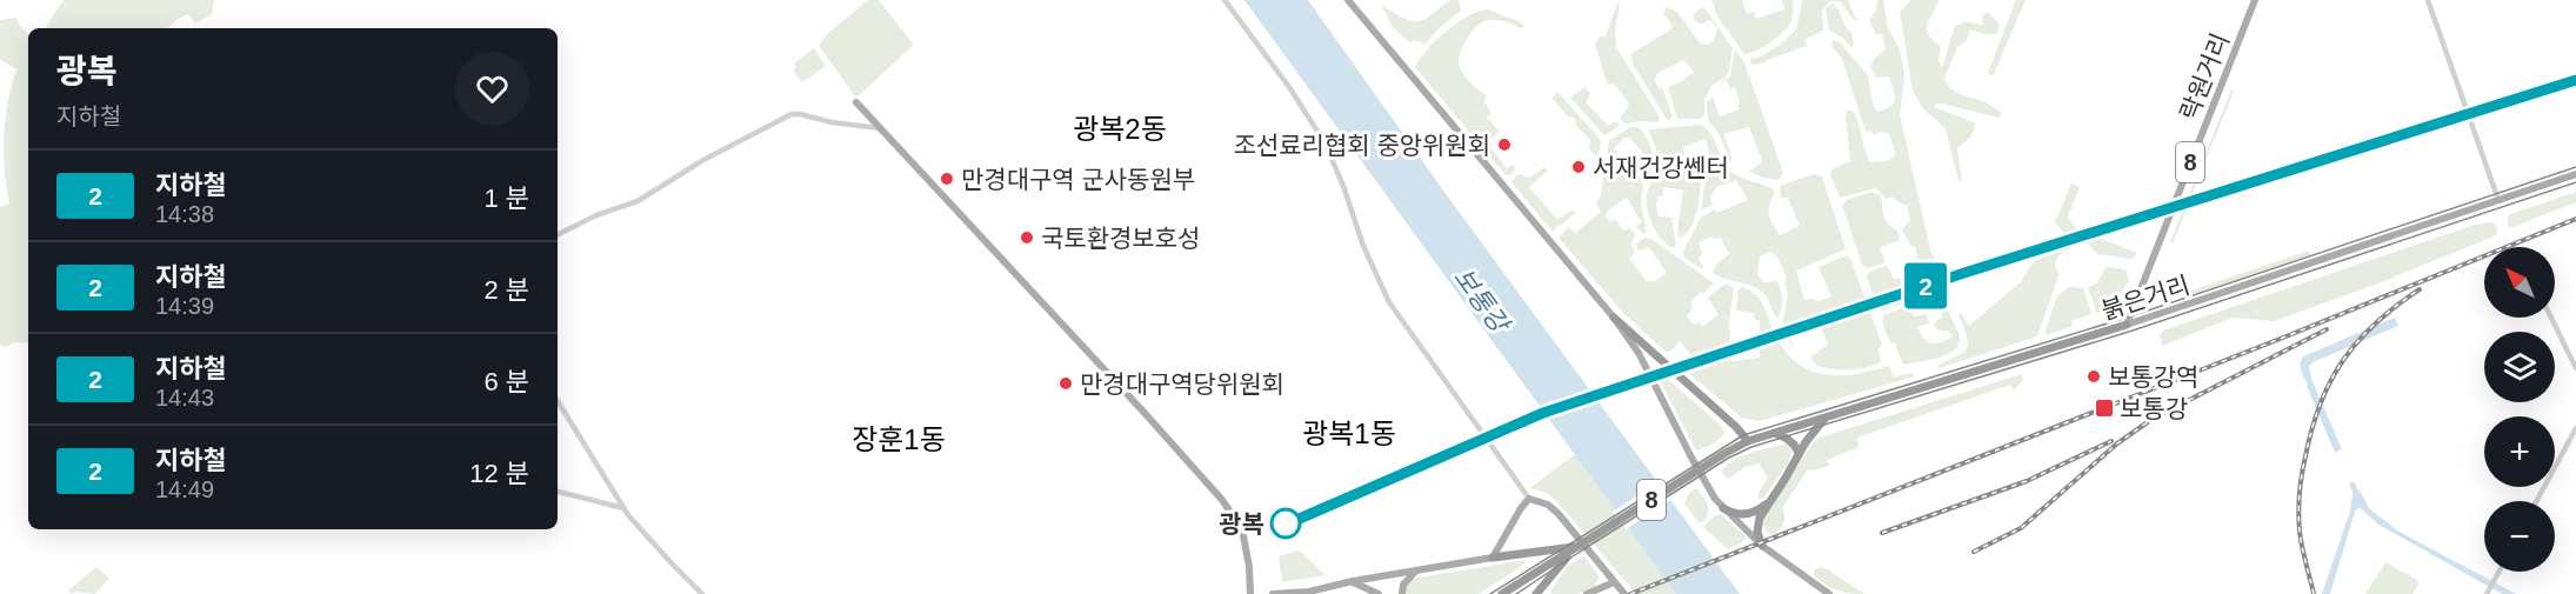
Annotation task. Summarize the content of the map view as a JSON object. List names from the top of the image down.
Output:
{
  "streets": {
    "highway": ["8", "붉은거리"],
    "main road": ["락원거리"]
  },
  "crossings": [
    ["락원거리", "붉은거리"],
    ["8", "붉은거리"]
  ],
  "districts": ["광복2동", "광복1동", "장훈1동"],
  "water": ["보통강"],
  "places": {
    "other": [
      "조선료리협회 중앙위원회",
      "서재건강쎈터",
      "만경대구역 군사동원부",
      "국토환경보호성",
      "보통강역",
      "만경대구역당위원회",
      "광복"
    ],
    "transit": ["보통강"]
  },
  "lines": ["metro line 2"],
  "north": "top left",
  "page": {
    "on_map": "2",
    "heading": ["광복", "지하철"],
    "list": [
      {
        "mark": "2",
        "name": "지하철",
        "note": "14:38",
        "value": "1 분"
      },
      {
        "mark": "2",
        "name": "지하철",
        "note": "14:39",
        "value": "2 분"
      },
      {
        "mark": "2",
        "name": "지하철",
        "note": "14:43",
        "value": "6 분"
      },
      {
        "mark": "2",
        "name": "지하철",
        "note": "14:49",
        "value": "12 분"
      }
    ],
    "map_buttons": ["+", "−"]
  }
}
